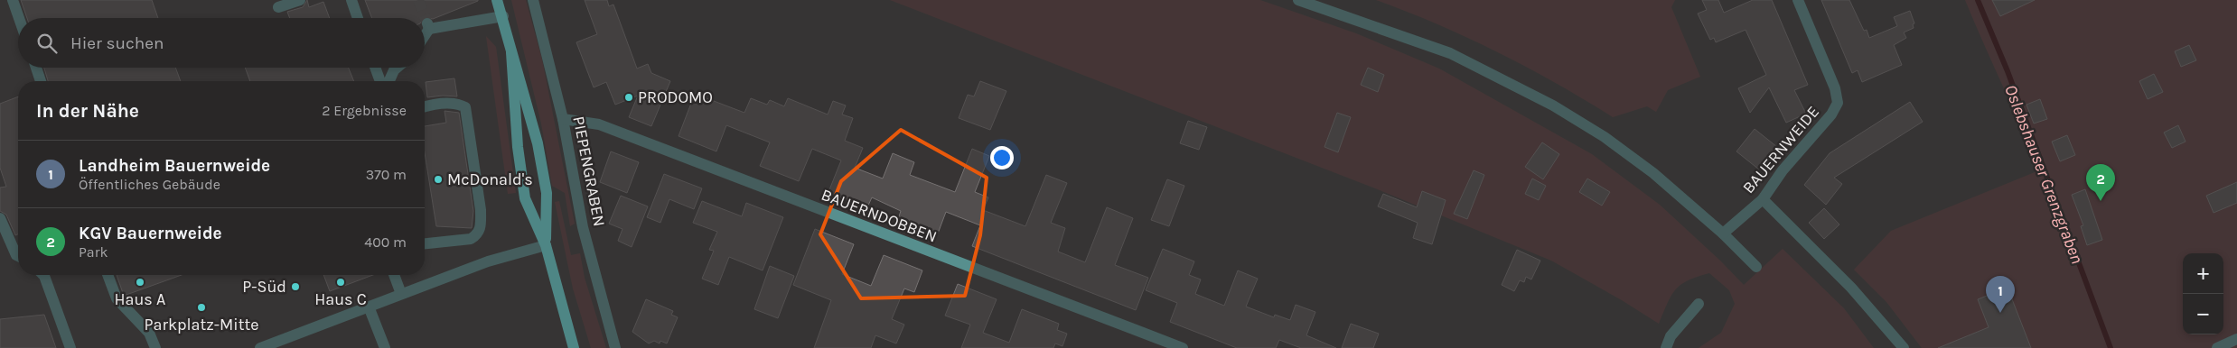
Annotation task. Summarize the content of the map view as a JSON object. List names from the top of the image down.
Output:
{
  "streets": {
    "street": ["BAUERNWEIDE", "PIEPENGRABEN", "BAUERNDOBBEN"]
  },
  "crossings": [
    ["PIEPENGRABEN", "BAUERNDOBBEN"]
  ],
  "water": ["Oslebshauser Grenzgraben"],
  "places": [
    "PRODOMO",
    "McDonald's",
    "Haus A",
    "Haus C",
    "P-Süd",
    "Parkplatz-Mitte"
  ],
  "page": {
    "search": "Hier suchen",
    "heading": ["In der Nähe", "2 Ergebnisse"],
    "list": [
      {
        "mark": "1",
        "name": "Landheim Bauernweide",
        "note": "Öffentliches Gebäude",
        "value": "370 m"
      },
      {
        "mark": "2",
        "name": "KGV Bauernweide",
        "note": "Park",
        "value": "400 m"
      }
    ],
    "pins": ["2", "1"],
    "map_buttons": ["+", "−"]
  }
}
